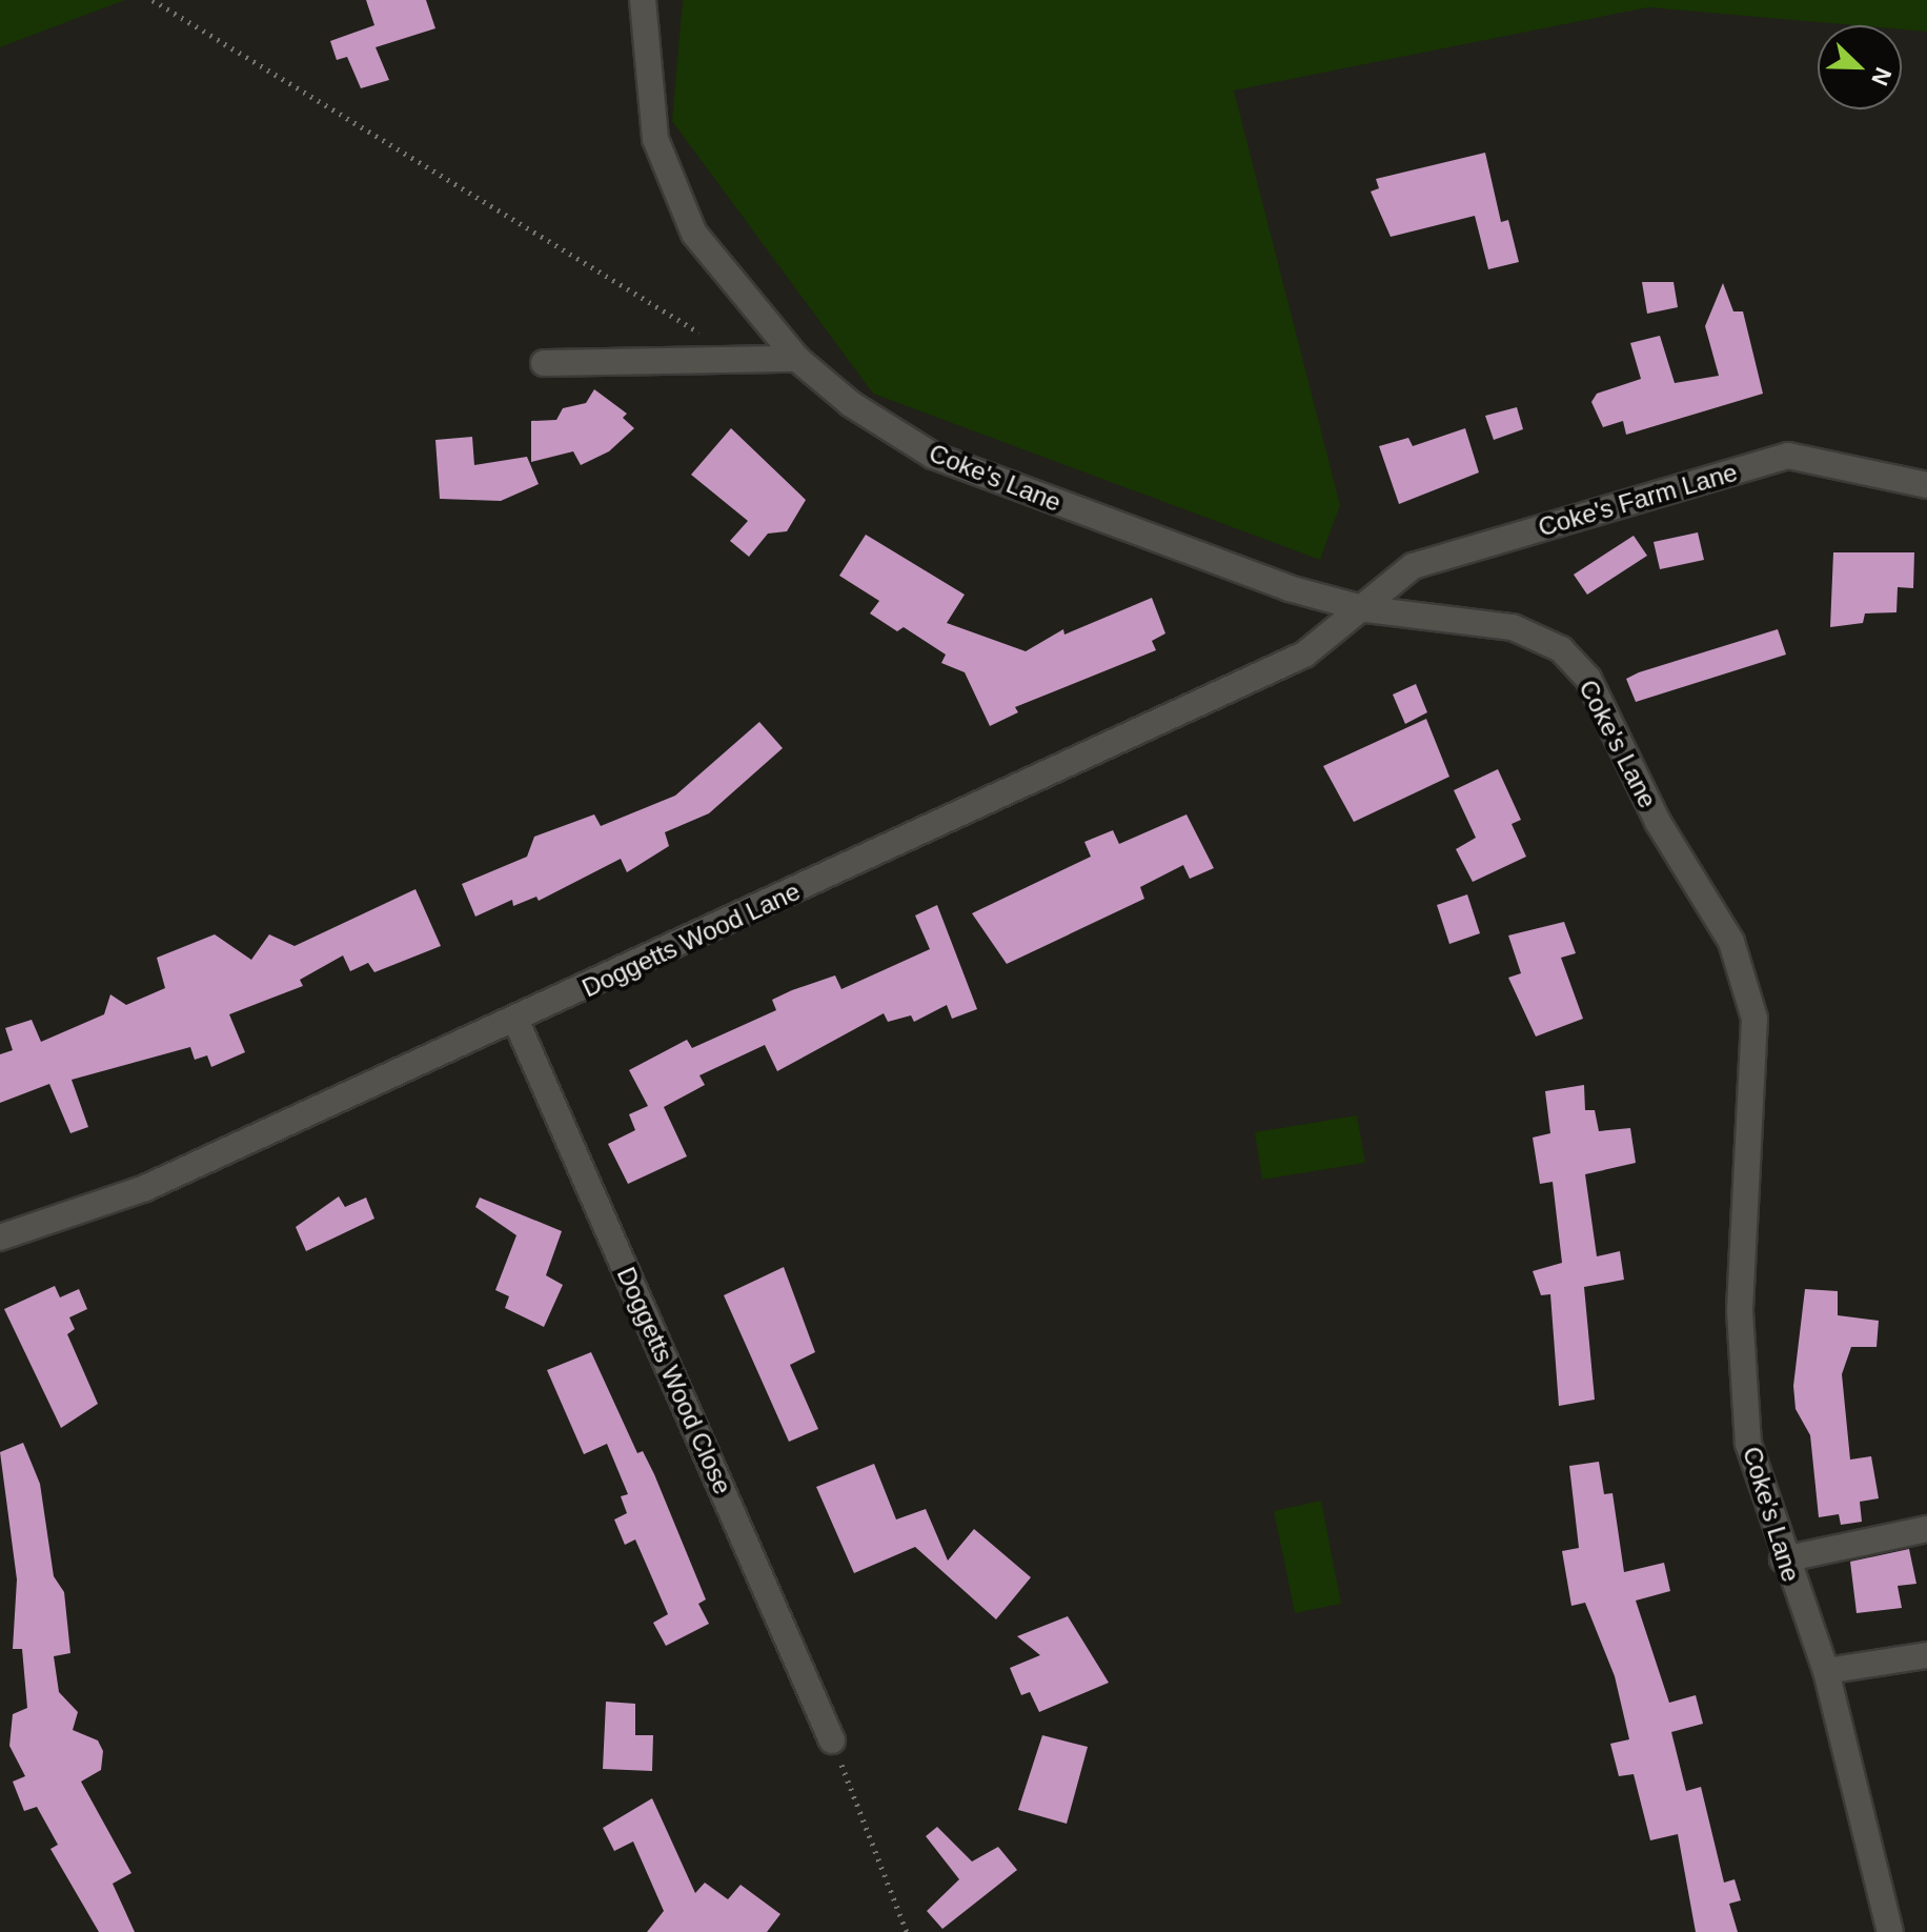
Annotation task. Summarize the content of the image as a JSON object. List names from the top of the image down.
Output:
{
  "streets": {
    "street": [
      "Coke's Lane",
      "Coke's Farm Lane",
      "Doggetts Wood Lane",
      "Doggetts Wood Close"
    ]
  },
  "crossings": [
    ["Coke's Lane", "Coke's Farm Lane"],
    ["Coke's Lane", "Doggetts Wood Lane"],
    ["Coke's Farm Lane", "Doggetts Wood Lane"],
    ["Doggetts Wood Lane", "Doggetts Wood Close"]
  ],
  "north": "bottom right"
}
